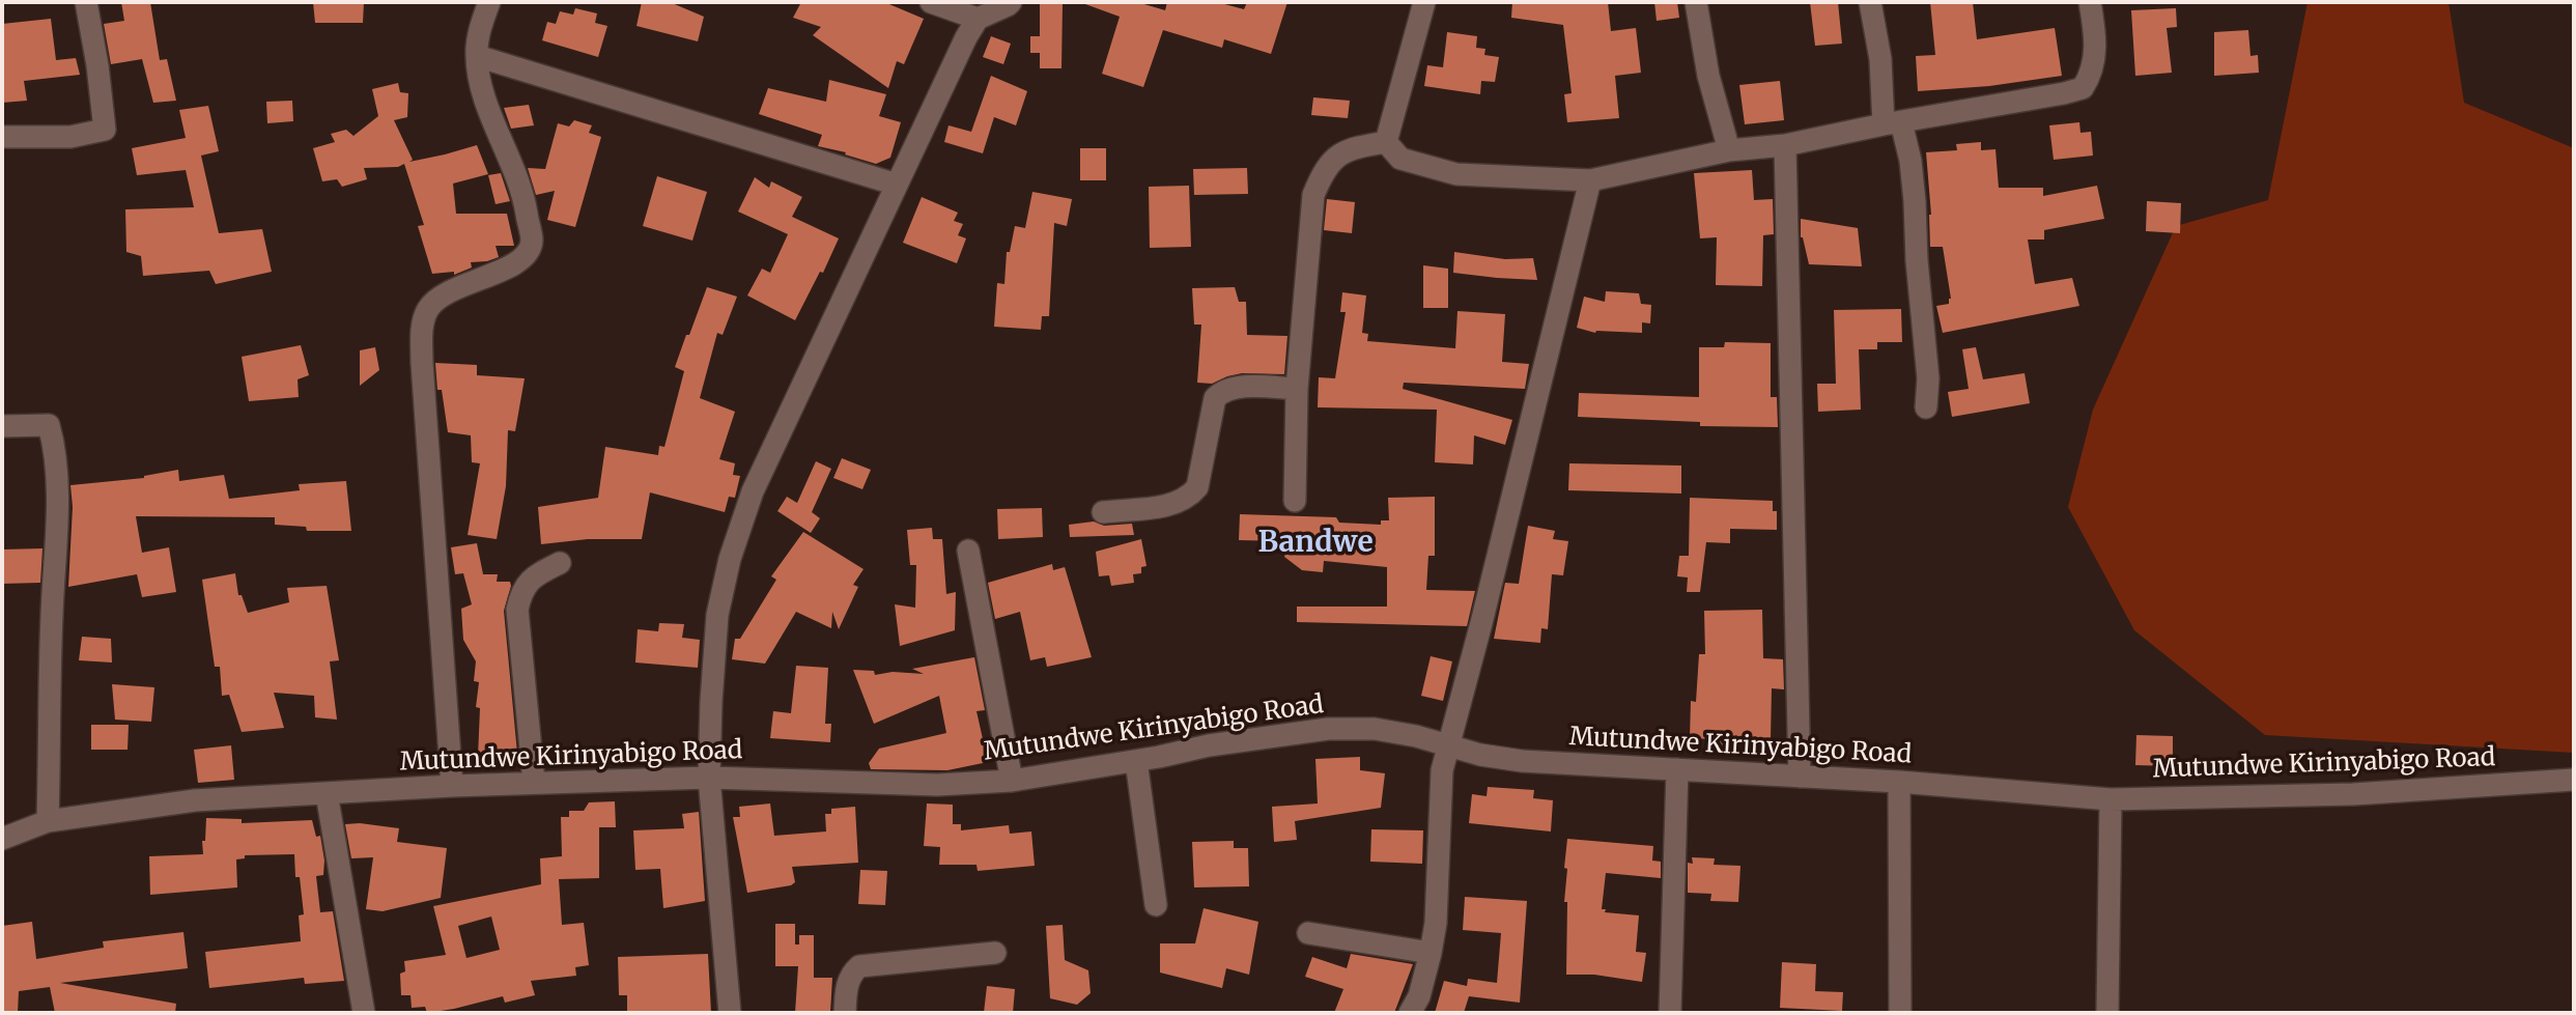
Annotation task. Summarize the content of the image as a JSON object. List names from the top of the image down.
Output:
{
  "streets": {
    "street": ["Mutundwe Kirinyabigo Road"]
  },
  "districts": ["Bandwe"]
}
